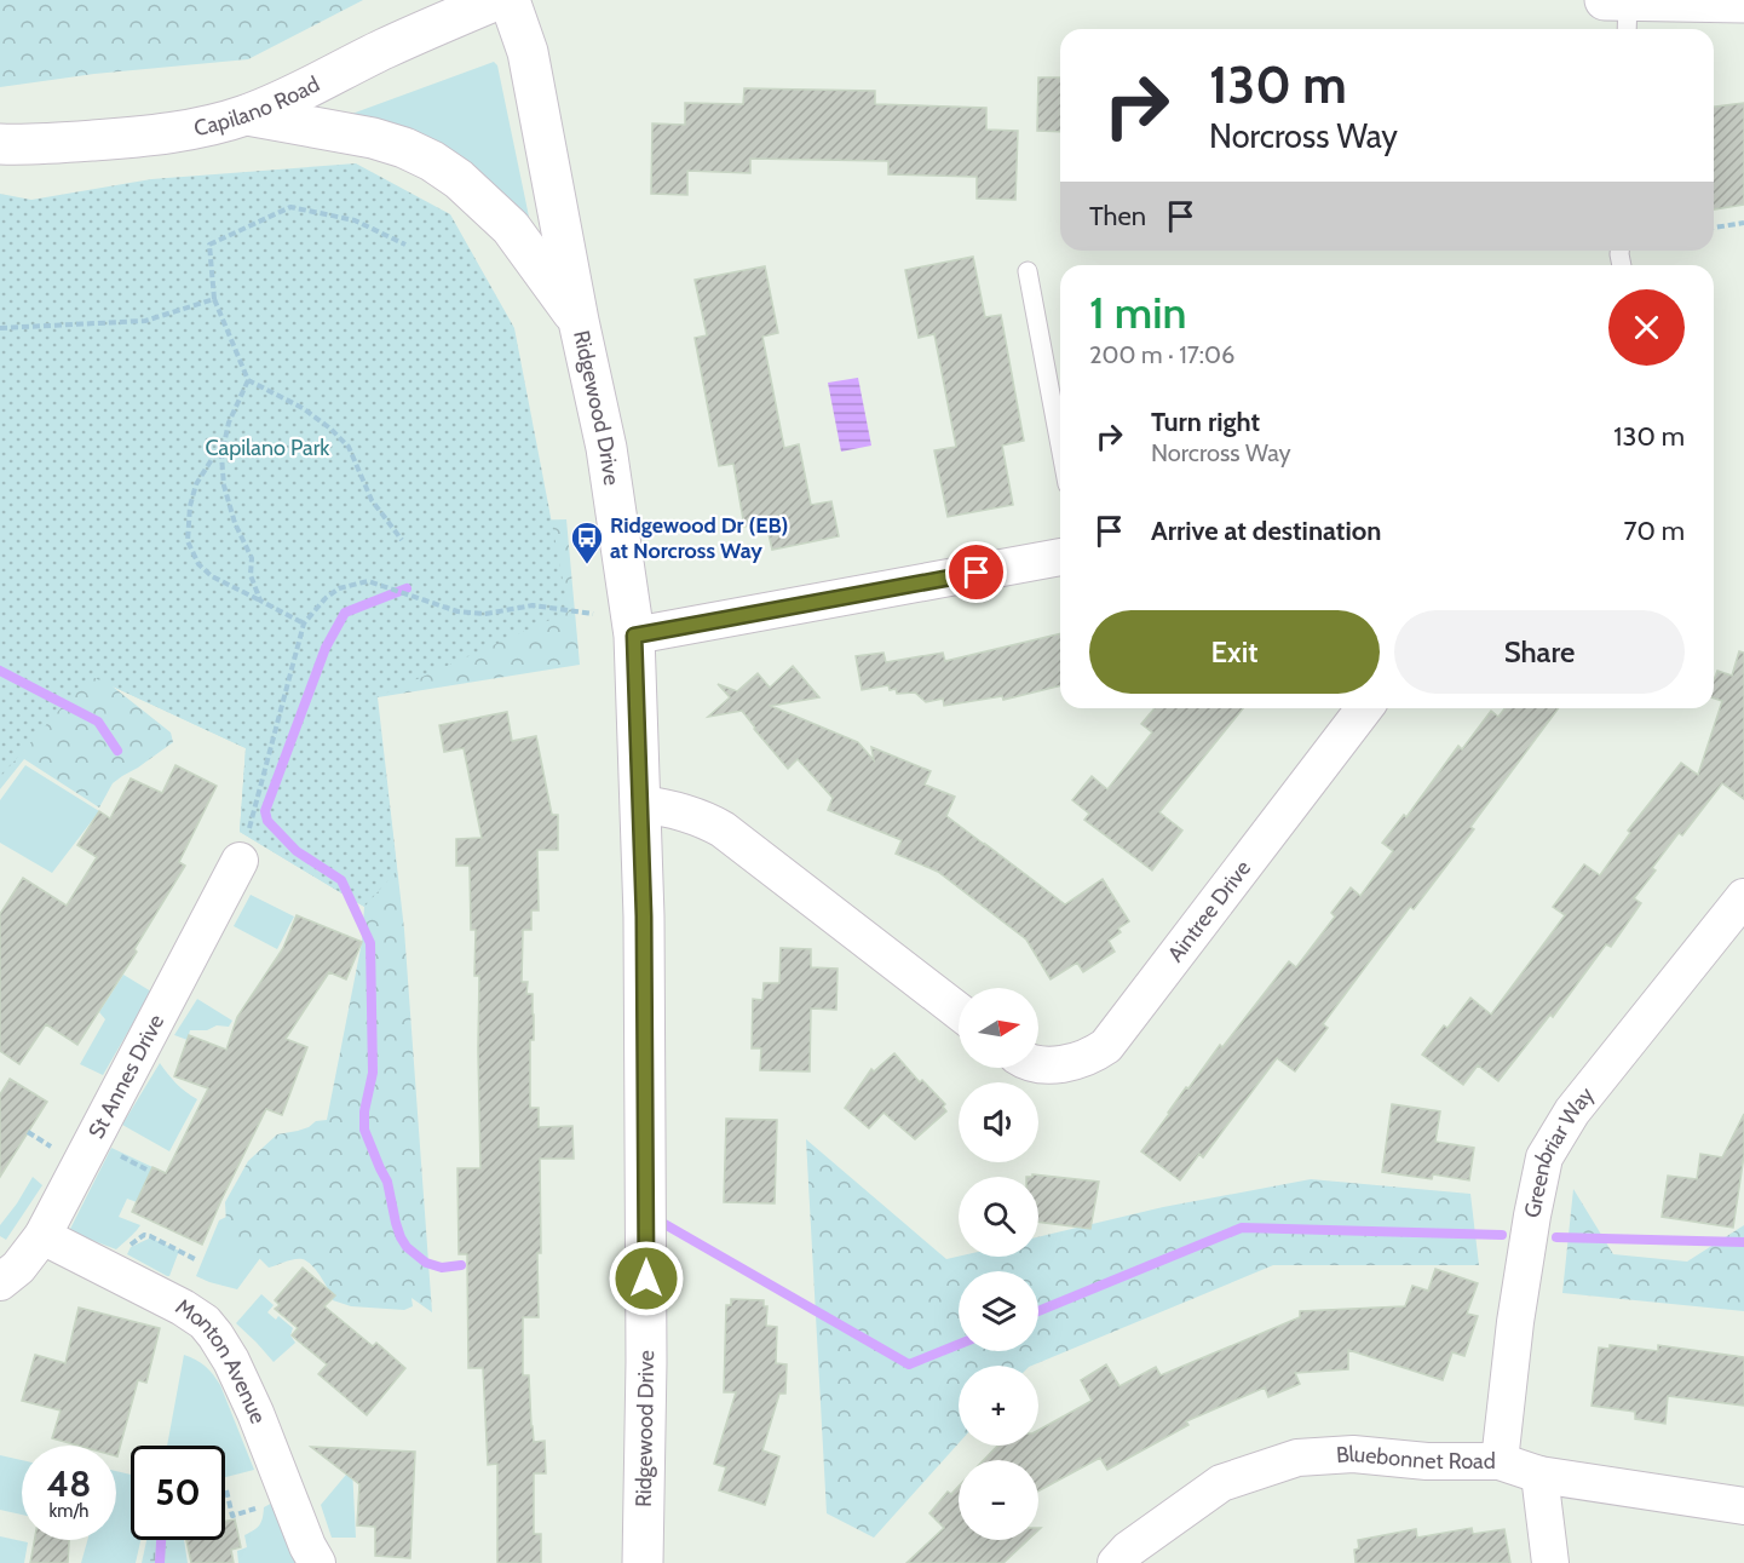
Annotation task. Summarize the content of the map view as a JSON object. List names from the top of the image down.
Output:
{
  "streets": {
    "main road": ["Capilano Road", "Ridgewood Drive"],
    "street": [
      "Aintree Drive",
      "St Annes Drive",
      "Greenbriar Way",
      "Monton Avenue",
      "Bluebonnet Road"
    ]
  },
  "crossings": [
    ["St Annes Drive", "Monton Avenue"],
    ["Greenbriar Way", "Bluebonnet Road"]
  ],
  "parks": ["Capilano Park"],
  "places": {
    "bus stop": ["Ridgewood Dr (EB) at Norcross Way"]
  },
  "north": "right",
  "page": {
    "turn": ["130 m", "Norcross Way"],
    "then": "Then",
    "heading": ["1 min", "200 m · 17:06"],
    "list": [
      {
        "name": "Turn right",
        "note": "Norcross Way",
        "value": "130 m"
      },
      {
        "name": "Arrive at destination",
        "value": "70 m"
      }
    ],
    "buttons": ["Exit", "Share"],
    "map_buttons": ["+", "−"],
    "speed": "48 km/h",
    "limit": "50"
  }
}
